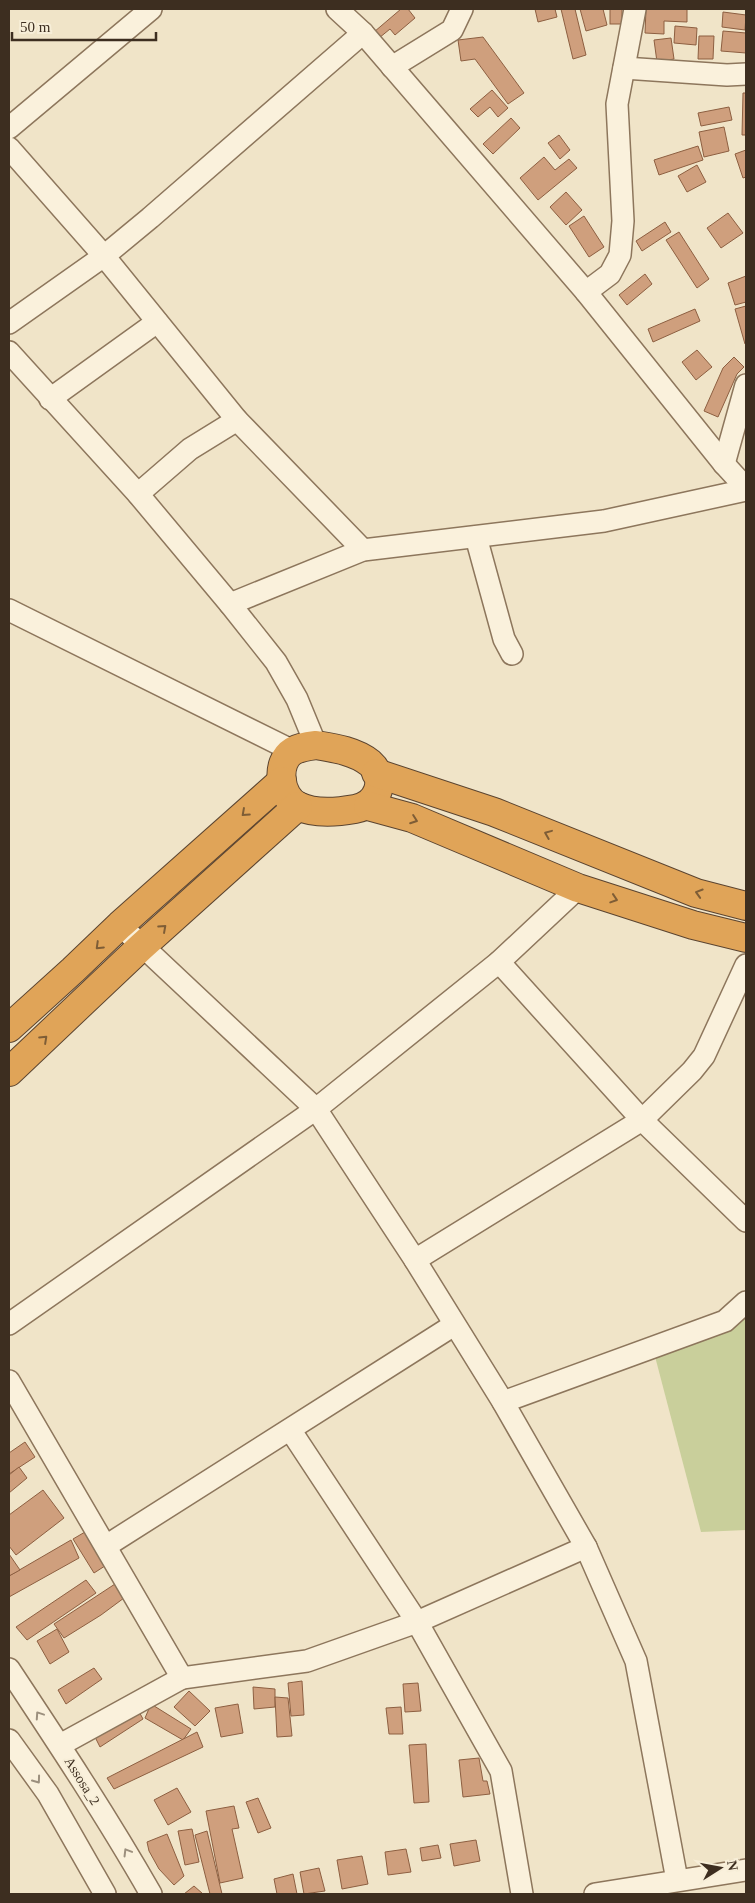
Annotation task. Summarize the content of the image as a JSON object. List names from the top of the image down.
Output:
{
  "streets": {
    "street": ["Assosa_2"]
  },
  "scale_bar": "50 m",
  "north": "right"
}
